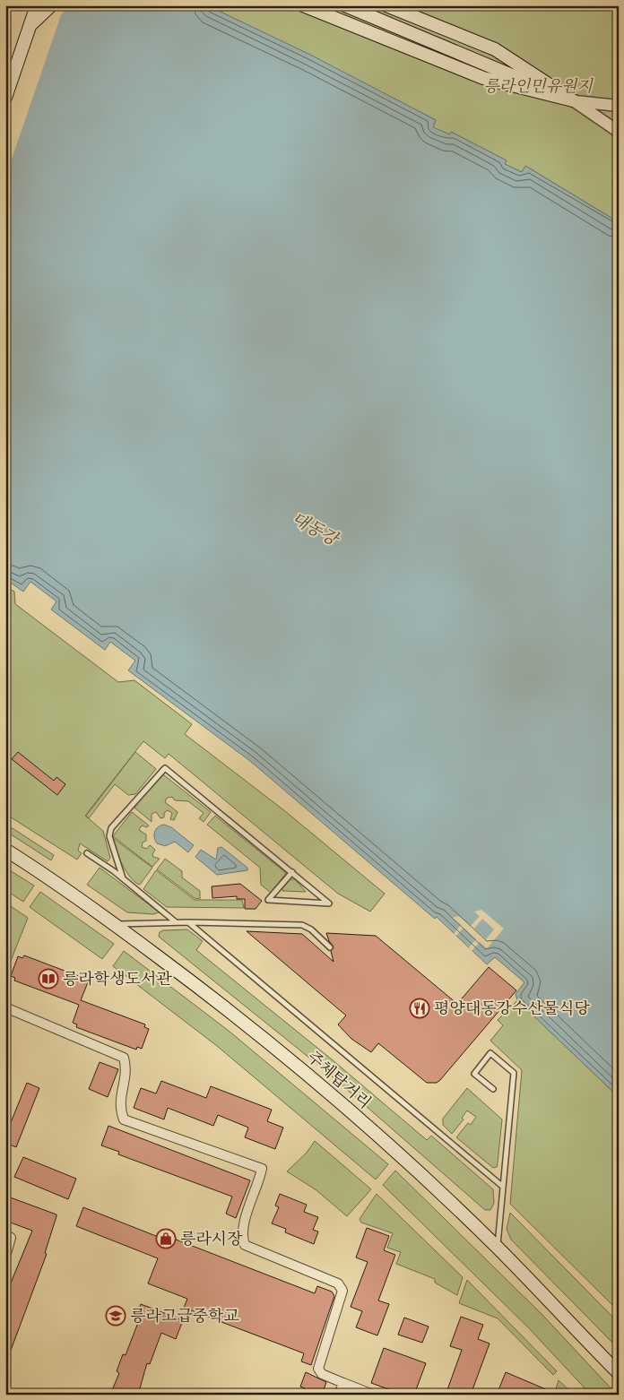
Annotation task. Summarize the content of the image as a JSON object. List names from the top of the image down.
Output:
{
  "streets": {
    "main road": ["주체탑거리"]
  },
  "water": ["대동강"],
  "parks": ["릉라인민유원지"],
  "places": {
    "library": ["릉라학생도서관"],
    "restaurant": ["평양대동강수산물식당"],
    "shop": ["릉라시장"],
    "school or university": ["릉라고급중학교"]
  }
}
